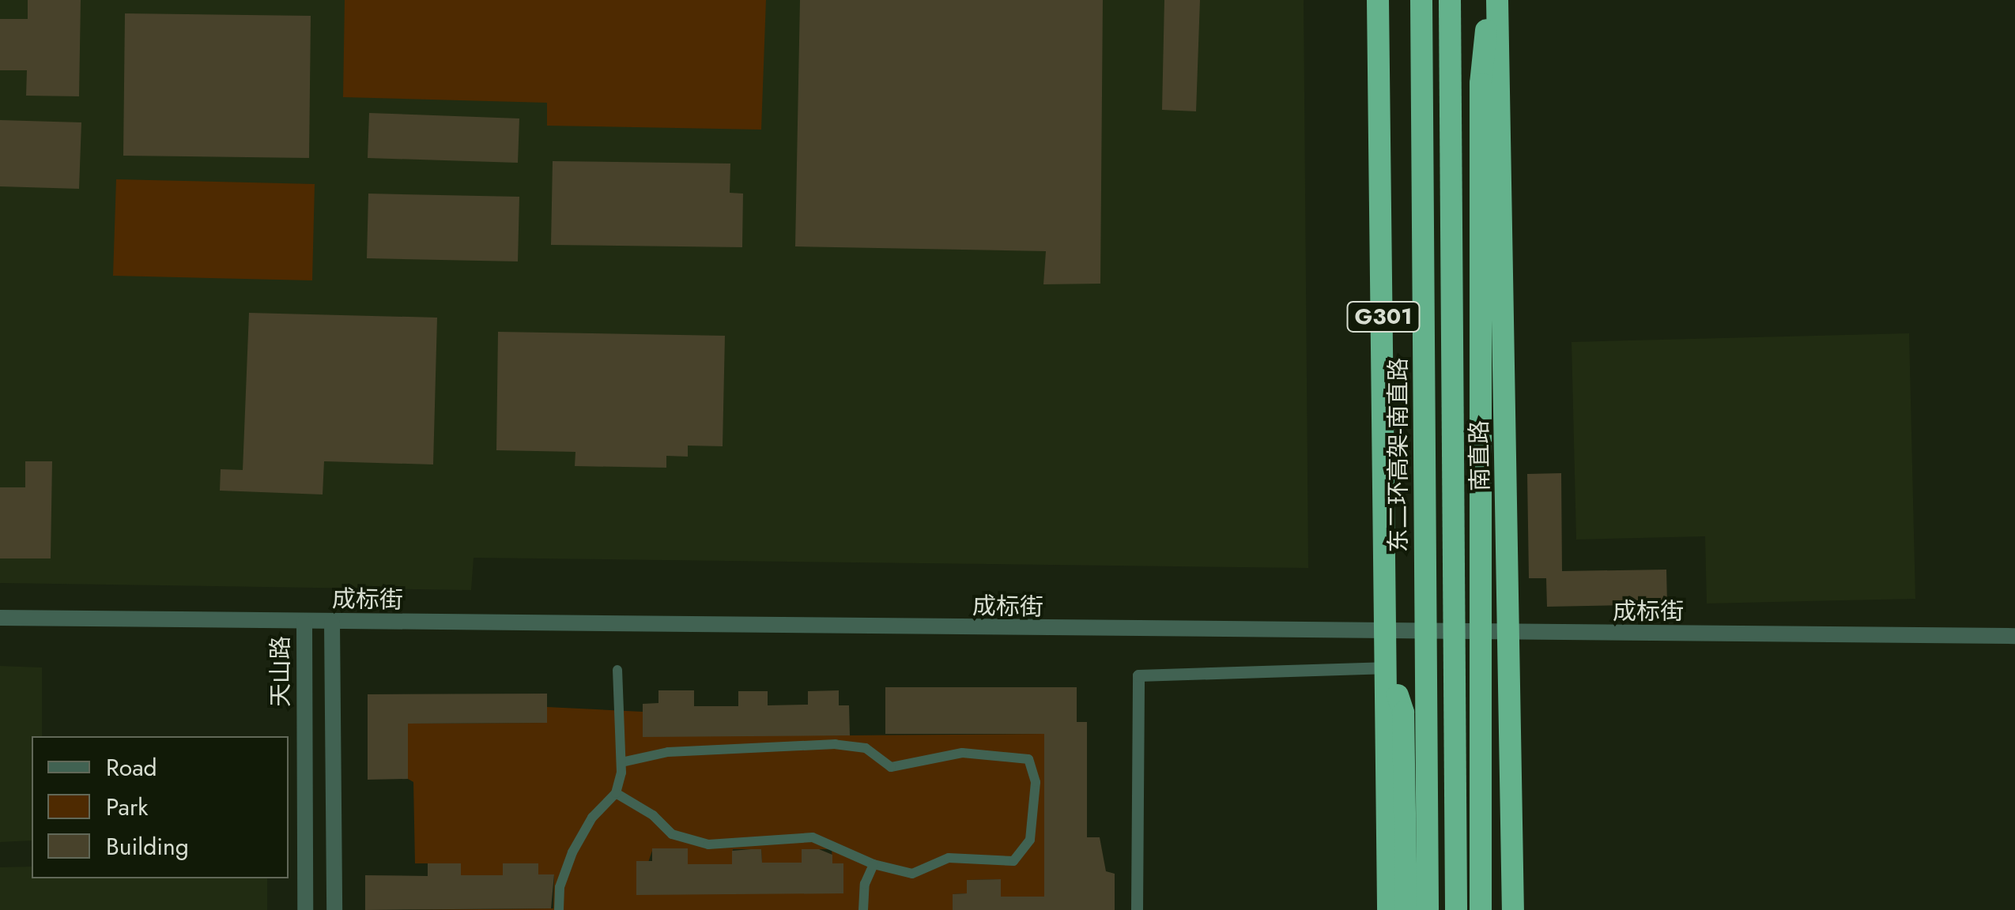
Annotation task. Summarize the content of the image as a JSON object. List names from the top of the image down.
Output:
{
  "streets": {
    "highway": ["G301", "东二环高架-南直路", "南直路"],
    "street": ["成标街", "天山路"]
  },
  "crossings": [
    ["G301", "成标街"],
    ["南直路", "成标街"],
    ["成标街", "天山路"]
  ],
  "legend": ["Road", "Park", "Building"]
}
